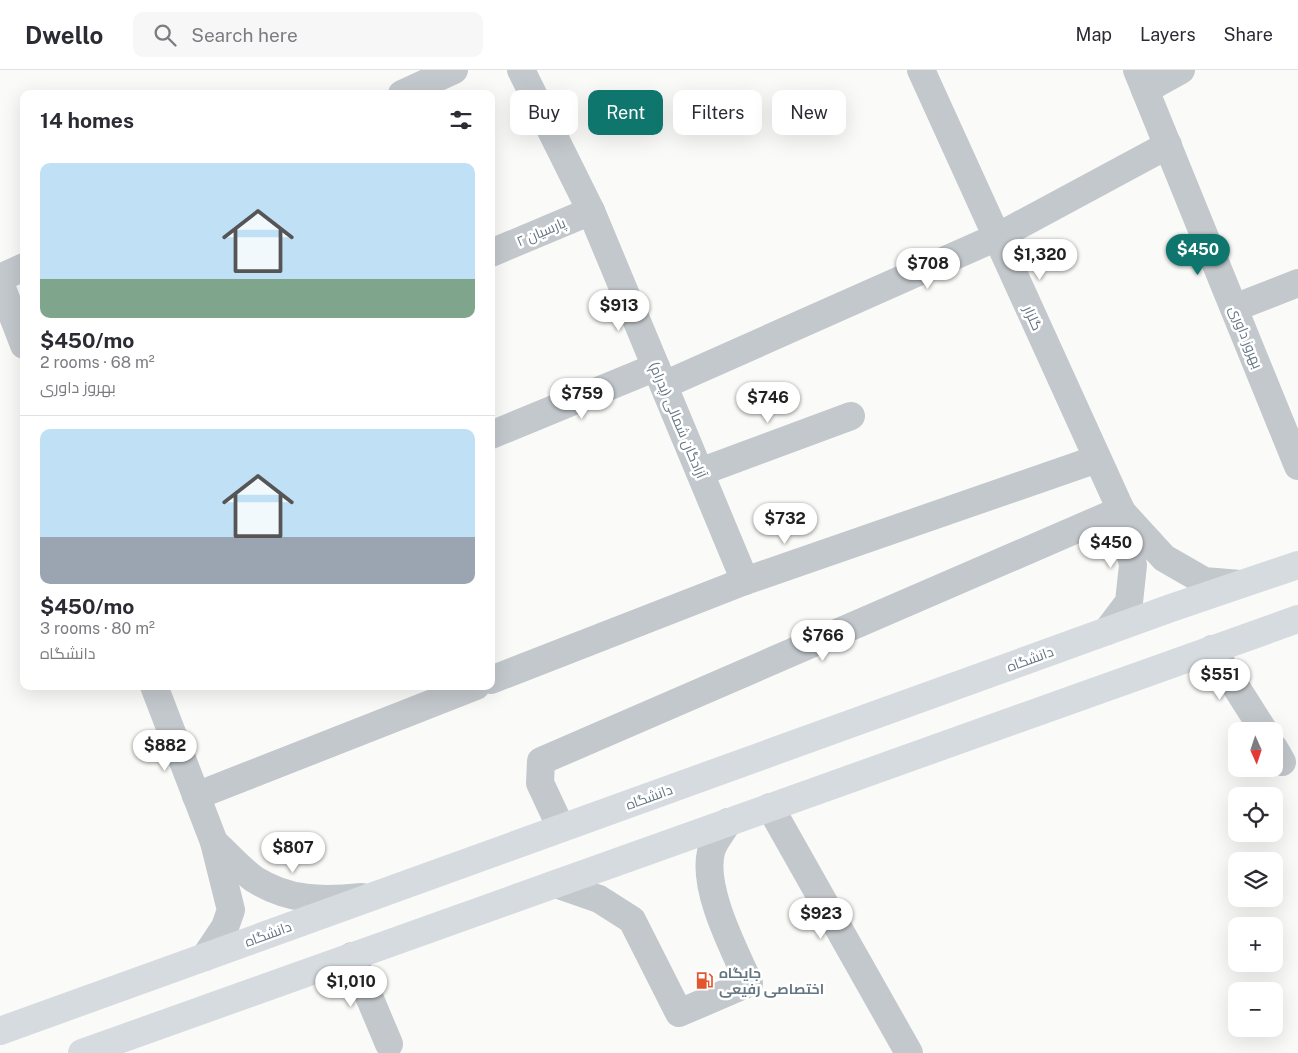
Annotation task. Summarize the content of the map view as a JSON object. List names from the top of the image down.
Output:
{
  "streets": {
    "main road": ["دانشگاه"],
    "street": [
      "پارسیان ۲",
      "گلزار",
      "بهروز داوری",
      "آزادگان شمالی (پدرام)"
    ]
  },
  "crossings": [
    ["پارسیان ۲", "آزادگان شمالی (پدرام)"]
  ],
  "places": {
    "fuel station": ["جایگاه اختصاصی رفیعی"]
  },
  "north": "bottom",
  "page": {
    "header": "Dwello",
    "search": "Search here",
    "nav": ["Map", "Layers", "Share"],
    "chip": [
      "Buy",
      "Rent",
      "Filters",
      "New"
    ],
    "heading": "14 homes",
    "list": [
      {
        "name": "$450/mo",
        "note": "2 rooms · 68 m² · بهروز داوری"
      },
      {
        "name": "$450/mo",
        "note": "3 rooms · 80 m² · دانشگاه"
      }
    ],
    "price": [
      "$450",
      "$1,320",
      "$708",
      "$913",
      "$759",
      "$746",
      "$732",
      "$450",
      "$766",
      "$551",
      "$882",
      "$807",
      "$923",
      "$1,010"
    ],
    "map_buttons": ["+", "−"]
  }
}
